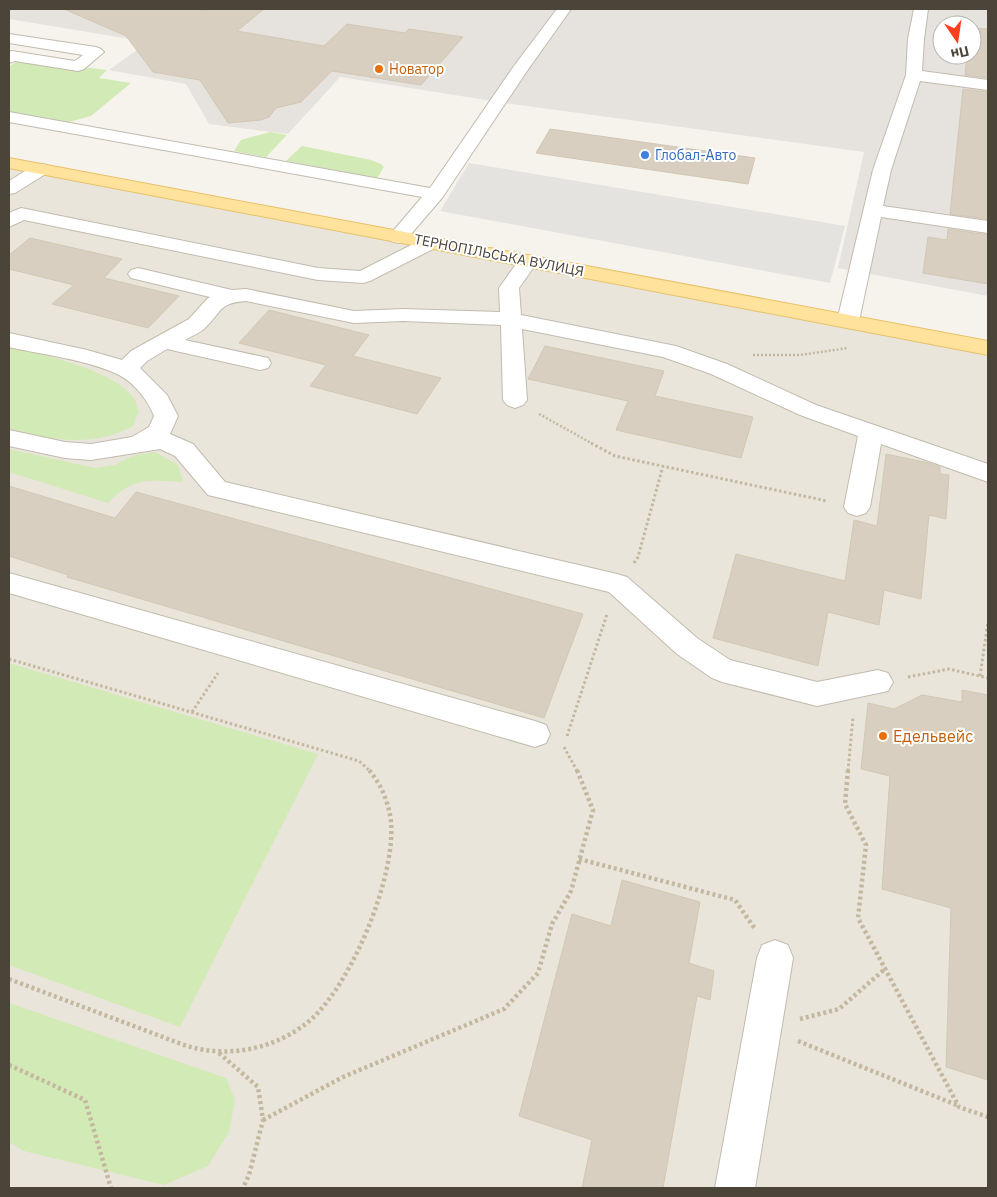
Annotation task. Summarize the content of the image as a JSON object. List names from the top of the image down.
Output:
{
  "streets": {
    "main road": ["ТЕРНОПІЛЬСЬКА ВУЛИЦЯ"]
  },
  "places": ["Новатор", "Глобал-Авто", "Едельвейс"],
  "north": "bottom"
}
